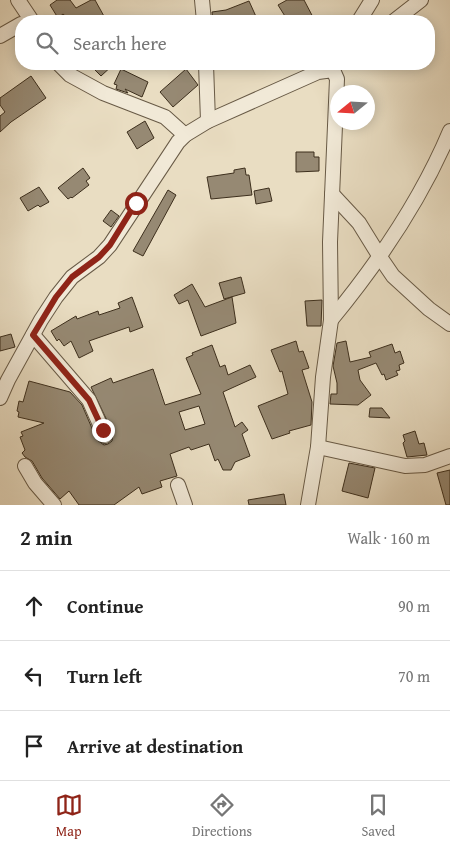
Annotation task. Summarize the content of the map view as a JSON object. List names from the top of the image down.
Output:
{
  "north": "left",
  "page": {
    "search": "Search here",
    "heading": ["2 min", "Walk · 160 m"],
    "list": [
      ["Continue", "90 m"],
      ["Turn left", "70 m"],
      "Arrive at destination"
    ],
    "nav": ["Map", "Directions", "Saved"]
  }
}
